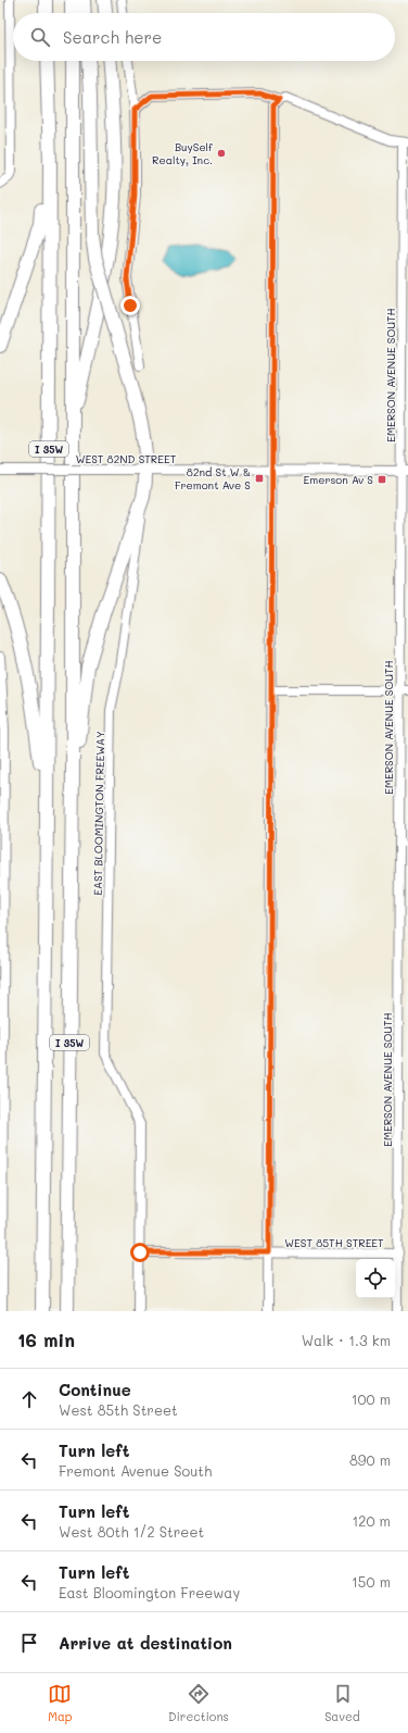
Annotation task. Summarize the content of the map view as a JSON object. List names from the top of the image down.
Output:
{
  "streets": {
    "highway": ["I 35W"],
    "street": [
      "EMERSON AVENUE SOUTH",
      "WEST 82ND STREET",
      "EAST BLOOMINGTON FREEWAY",
      "WEST 85TH STREET"
    ]
  },
  "crossings": [
    ["EMERSON AVENUE SOUTH", "WEST 82ND STREET"],
    ["EMERSON AVENUE SOUTH", "WEST 85TH STREET"],
    ["EAST BLOOMINGTON FREEWAY", "WEST 85TH STREET"]
  ],
  "places": {
    "other": ["BuySelf Realty, Inc."],
    "transit": ["82nd St W & Fremont Ave S", "Emerson Av S"]
  },
  "page": {
    "search": "Search here",
    "heading": ["16 min", "Walk · 1.3 km"],
    "list": [
      ["Continue", "West 85th Street", "100 m"],
      ["Turn left", "Fremont Avenue South", "890 m"],
      ["Turn left", "West 80th 1/2 Street", "120 m"],
      ["Turn left", "East Bloomington Freeway", "150 m"],
      "Arrive at destination"
    ],
    "nav": ["Map", "Directions", "Saved"]
  }
}
